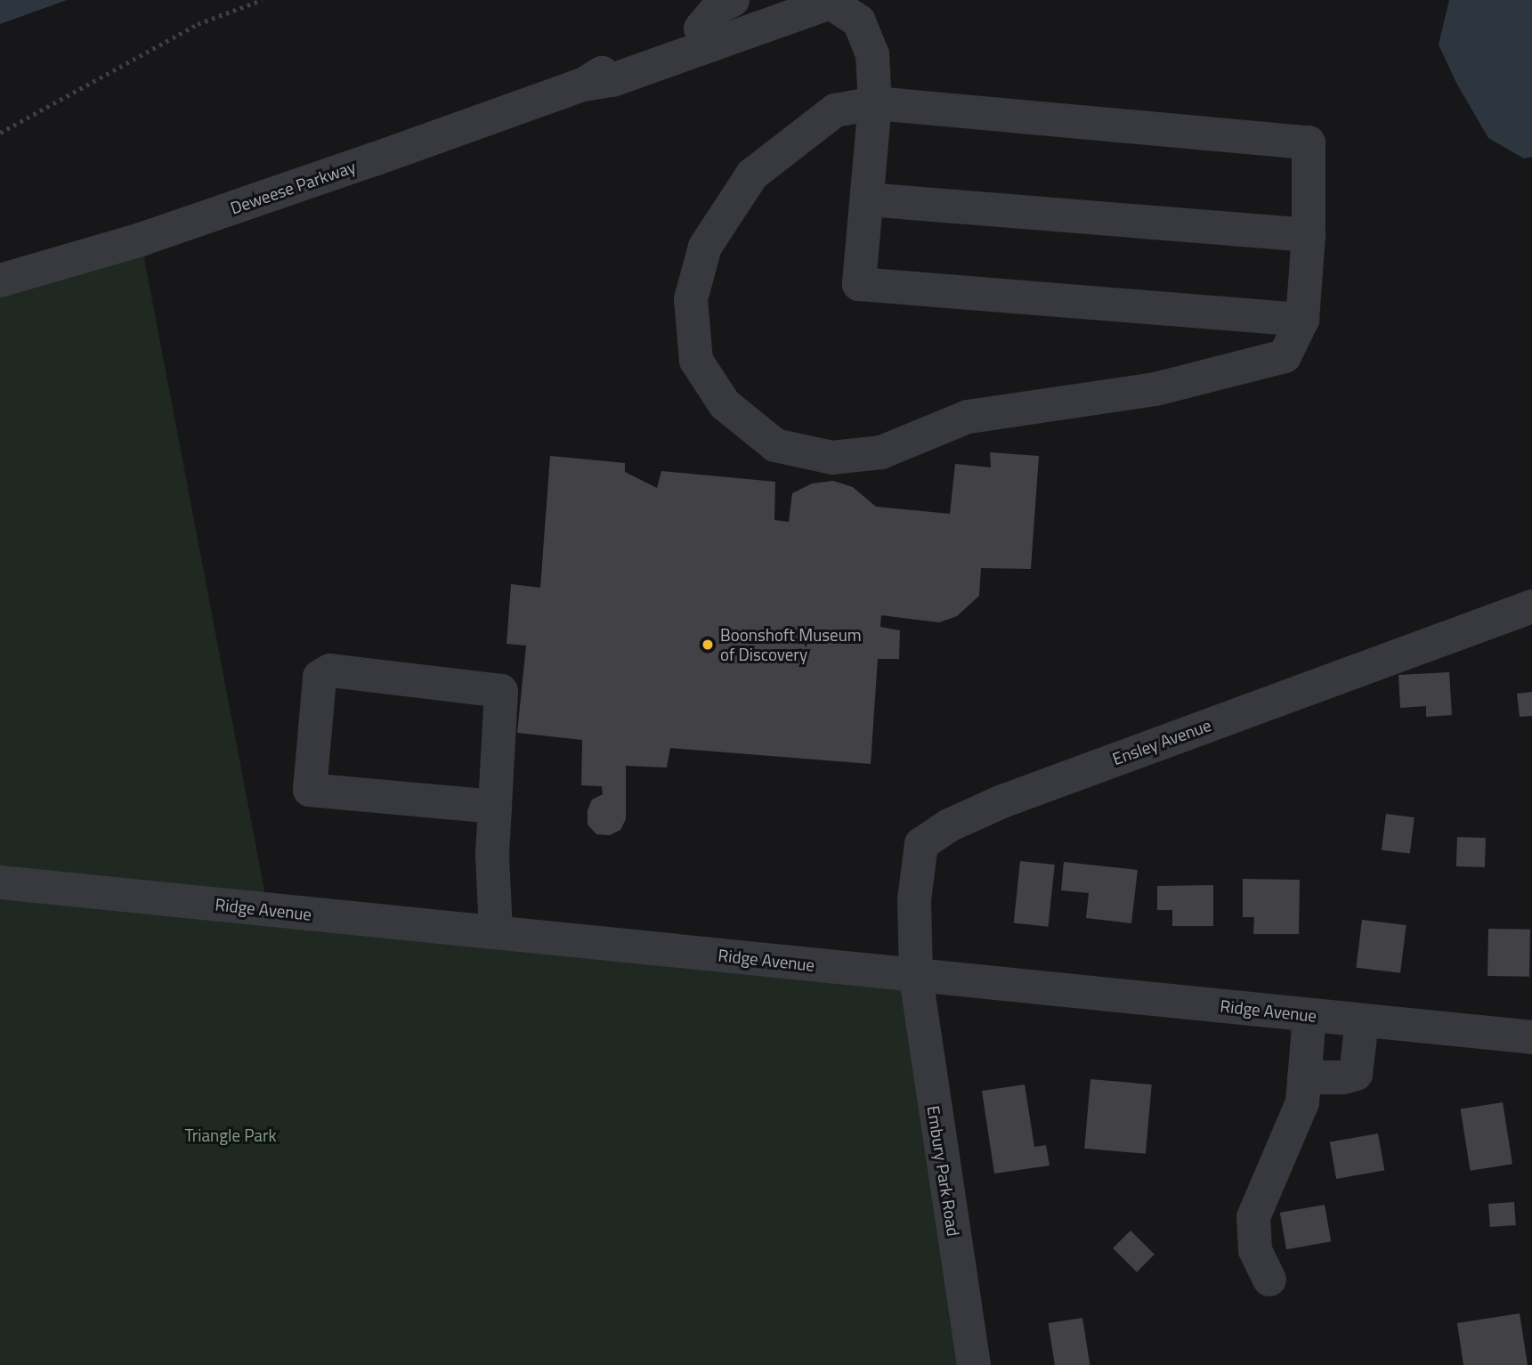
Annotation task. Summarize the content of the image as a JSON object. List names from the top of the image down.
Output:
{
  "streets": {
    "street": [
      "Deweese Parkway",
      "Ensley Avenue",
      "Ridge Avenue",
      "Embury Park Road"
    ]
  },
  "crossings": [
    ["Ensley Avenue", "Ridge Avenue"],
    ["Ensley Avenue", "Embury Park Road"],
    ["Ridge Avenue", "Embury Park Road"]
  ],
  "parks": ["Triangle Park"],
  "places": ["Boonshoft Museum of Discovery"]
}
